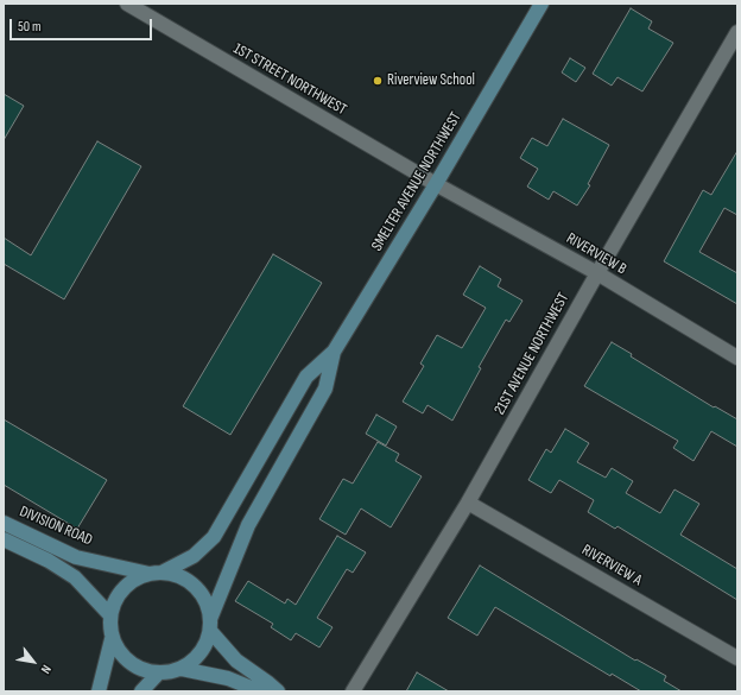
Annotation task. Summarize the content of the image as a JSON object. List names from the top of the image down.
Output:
{
  "streets": {
    "street": [
      "1ST STREET NORTHWEST",
      "SMELTER AVENUE NORTHWEST",
      "RIVERVIEW B",
      "21ST AVENUE NORTHWEST",
      "DIVISION ROAD",
      "RIVERVIEW A"
    ]
  },
  "crossings": [
    ["1ST STREET NORTHWEST", "SMELTER AVENUE NORTHWEST"],
    ["1ST STREET NORTHWEST", "RIVERVIEW B"],
    ["SMELTER AVENUE NORTHWEST", "RIVERVIEW B"],
    ["SMELTER AVENUE NORTHWEST", "DIVISION ROAD"],
    ["RIVERVIEW B", "21ST AVENUE NORTHWEST"],
    ["21ST AVENUE NORTHWEST", "RIVERVIEW A"]
  ],
  "places": ["Riverview School"],
  "scale_bar": "50 m",
  "north": "bottom right"
}
